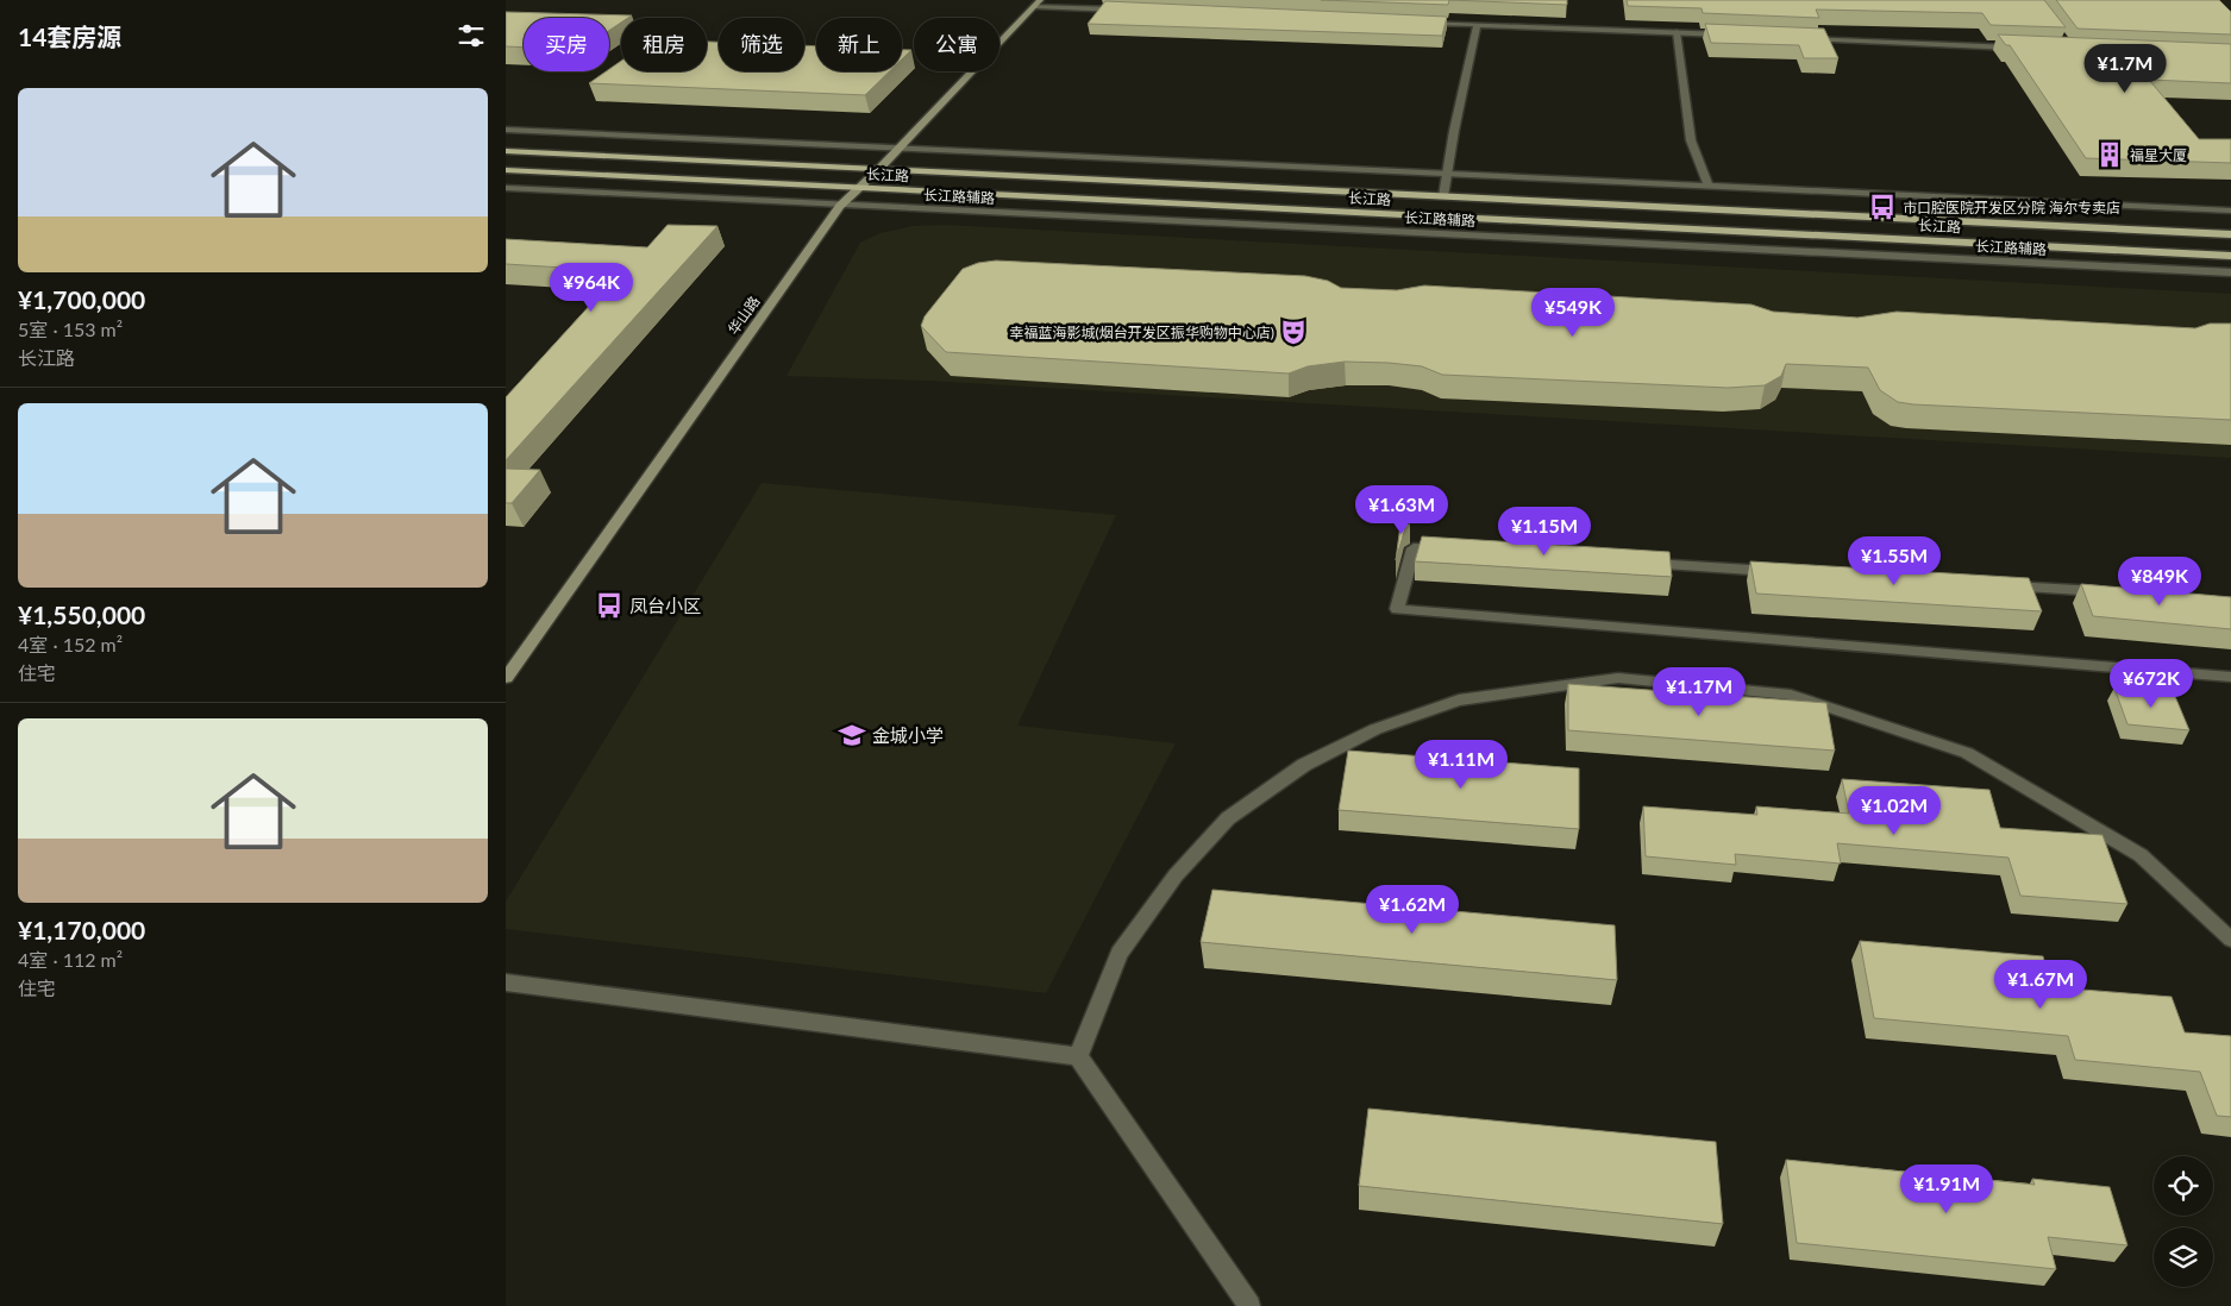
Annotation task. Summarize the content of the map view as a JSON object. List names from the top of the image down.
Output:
{
  "streets": {
    "main road": ["长江路"],
    "street": ["长江路辅路", "华山路"]
  },
  "crossings": [
    ["长江路", "华山路"],
    ["长江路辅路", "华山路"]
  ],
  "places": {
    "building": ["福星大厦"],
    "bus stop": ["市口腔医院开发区分院 海尔专卖店", "凤台小区"],
    "theatre": ["幸福蓝海影城(烟台开发区振华购物中心店)"],
    "school or university": ["金城小学"]
  },
  "page": {
    "heading": "14套房源",
    "chip": [
      "买房",
      "租房",
      "筛选",
      "新上",
      "公寓"
    ],
    "price": [
      "¥1.7M",
      "¥964K",
      "¥549K",
      "¥1.63M",
      "¥1.15M",
      "¥1.55M",
      "¥849K",
      "¥672K",
      "¥1.17M",
      "¥1.11M",
      "¥1.02M",
      "¥1.62M",
      "¥1.67M",
      "¥1.91M"
    ],
    "list": [
      {
        "name": "¥1,700,000",
        "note": "5室 · 153 m² · 长江路"
      },
      {
        "name": "¥1,550,000",
        "note": "4室 · 152 m² · 住宅"
      },
      {
        "name": "¥1,170,000",
        "note": "4室 · 112 m² · 住宅"
      }
    ]
  }
}
